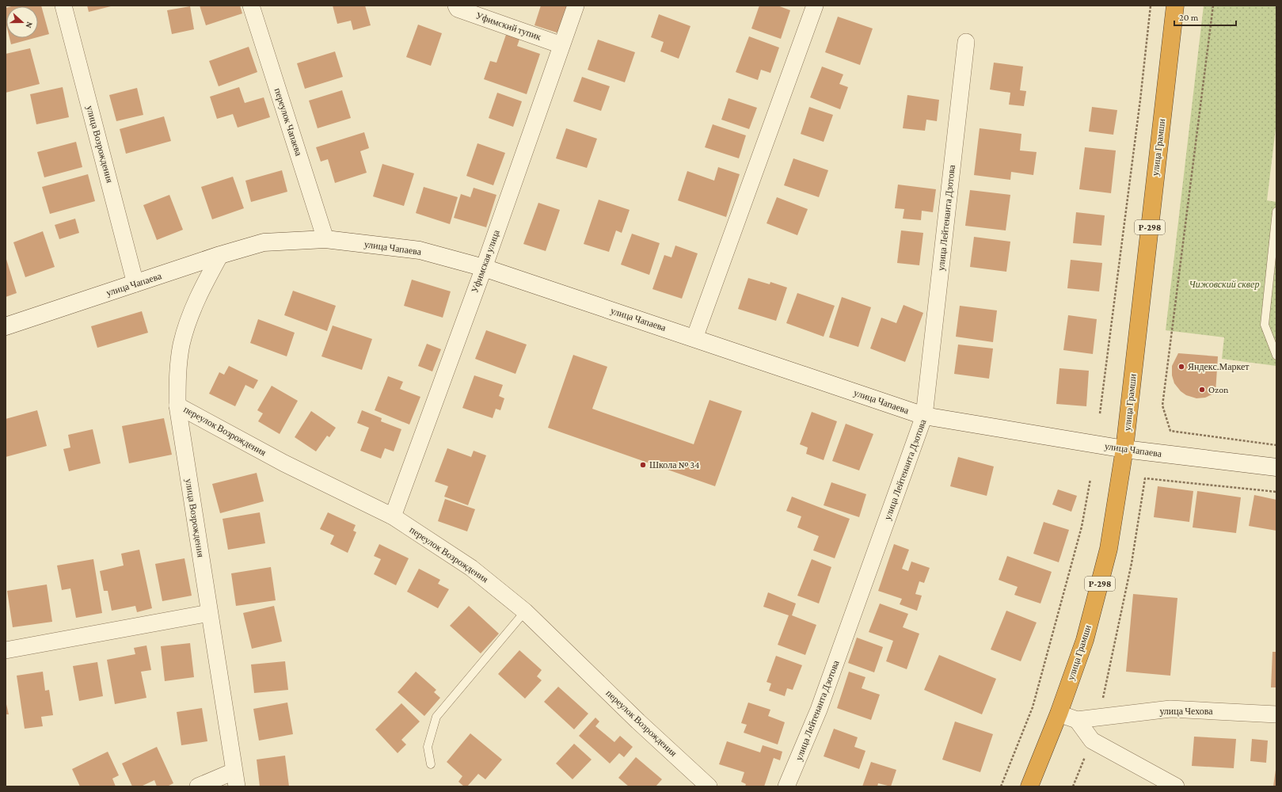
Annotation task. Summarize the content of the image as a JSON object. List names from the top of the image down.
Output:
{
  "streets": {
    "highway": ["улица Грамши", "Р-298"],
    "street": [
      "Уфимский тупик",
      "переулок Чапаева",
      "улица Возрождения",
      "улица Лейтенанта Дзотова",
      "улица Чапаева",
      "Уфимская улица",
      "переулок Возрождения",
      "улица Чехова"
    ]
  },
  "crossings": [
    ["Уфимский тупик", "Уфимская улица"],
    ["переулок Чапаева", "улица Чапаева"],
    ["улица Возрождения", "улица Чапаева"],
    ["улица Возрождения", "переулок Возрождения"],
    ["улица Грамши", "улица Чапаева"],
    ["улица Лейтенанта Дзотова", "улица Чапаева"],
    ["улица Чапаева", "Уфимская улица"],
    ["Уфимская улица", "переулок Возрождения"]
  ],
  "parks": ["Чижовский сквер"],
  "places": ["Яндекс.Маркет", "Ozon", "Школа № 34"],
  "scale_bar": "20 m",
  "north": "right"
}
